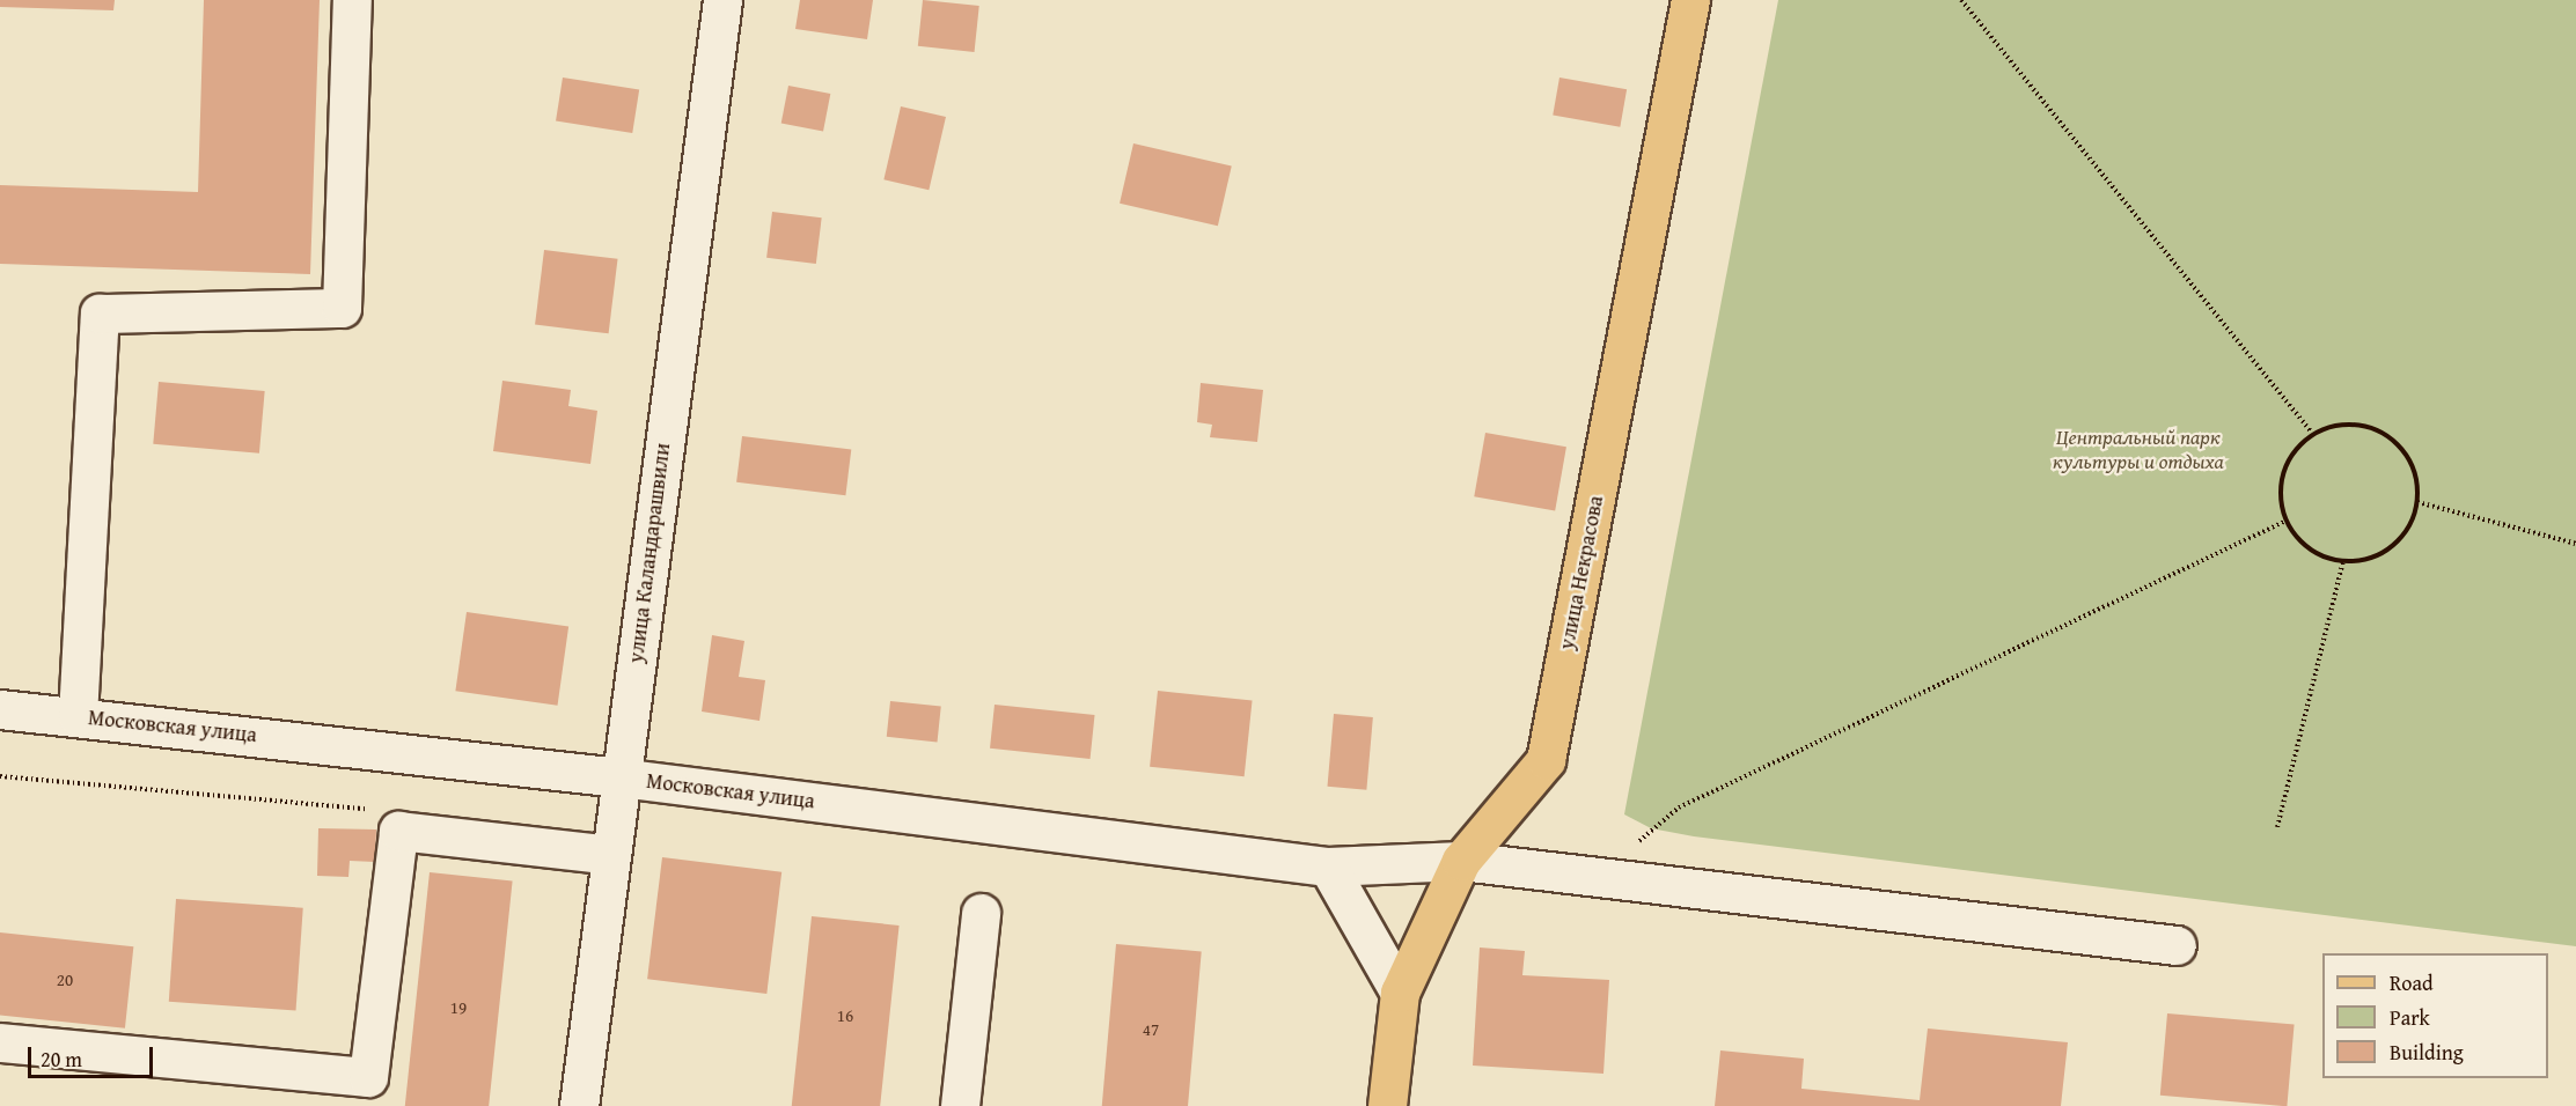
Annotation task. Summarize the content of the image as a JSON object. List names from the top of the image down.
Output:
{
  "streets": {
    "main road": ["улица Некрасова"],
    "street": ["улица Каландарашвили", "Московская улица"]
  },
  "crossings": [
    ["улица Каландарашвили", "Московская улица"],
    ["улица Некрасова", "Московская улица"]
  ],
  "parks": ["Центральный парк культуры и отдыха"],
  "house_numbers": [
    "20",
    "19",
    "16",
    "47"
  ],
  "legend": ["Road", "Park", "Building"],
  "scale_bar": "20 m"
}
